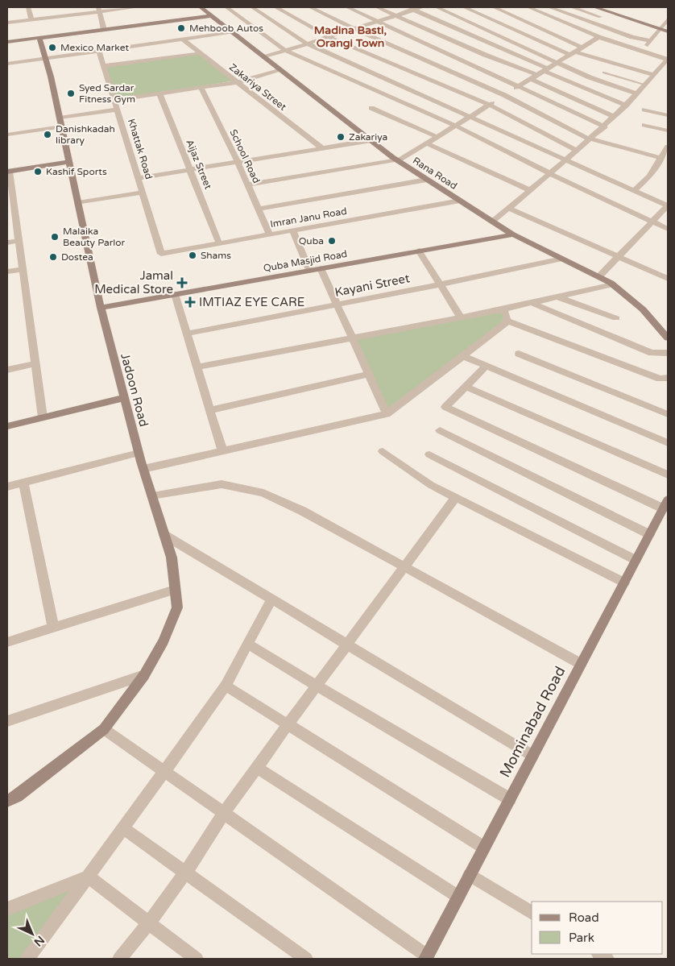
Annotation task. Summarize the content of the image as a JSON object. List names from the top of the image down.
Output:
{
  "streets": {
    "street": [
      "Zakariya Street",
      "Khattak Road",
      "School Road",
      "Aijaz Street",
      "Rana Road",
      "Imran Janu Road",
      "Quba Masjid Road",
      "Kayani Street",
      "Jadoon Road",
      "Mominabad Road"
    ]
  },
  "crossings": [
    ["Khattak Road", "Imran Janu Road"],
    ["School Road", "Imran Janu Road"],
    ["Aijaz Street", "Imran Janu Road"],
    ["Rana Road", "Imran Janu Road"],
    ["Rana Road", "Quba Masjid Road"],
    ["Rana Road", "Kayani Street"],
    ["Quba Masjid Road", "Jadoon Road"]
  ],
  "districts": ["Madina Basti, Orangi Town"],
  "places": {
    "other": [
      "Mehboob Autos",
      "Mexico Market",
      "Syed Sardar Fitness Gym",
      "Danishkadah library",
      "Zakariya",
      "Kashif Sports",
      "Malaika Beauty Parlor",
      "Quba",
      "Shams",
      "Dostea"
    ],
    "health": ["Jamal Medical Store", "IMTIAZ EYE CARE"]
  },
  "legend": ["Road", "Park"],
  "north": "bottom right"
}
